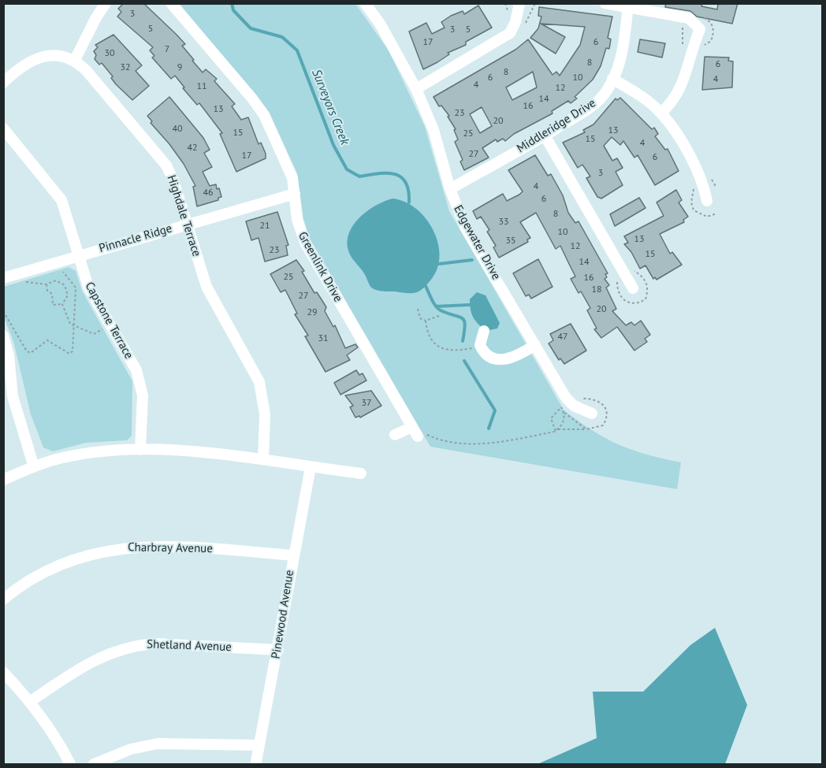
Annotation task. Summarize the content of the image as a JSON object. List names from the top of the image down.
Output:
{
  "streets": {
    "street": [
      "Middleridge Drive",
      "Highdale Terrace",
      "Pinnacle Ridge",
      "Edgewater Drive",
      "Greenlink Drive",
      "Capstone Terrace",
      "Charbray Avenue",
      "Pinewood Avenue",
      "Shetland Avenue"
    ]
  },
  "crossings": [
    ["Middleridge Drive", "Edgewater Drive"],
    ["Highdale Terrace", "Pinnacle Ridge"],
    ["Pinnacle Ridge", "Greenlink Drive"],
    ["Pinnacle Ridge", "Capstone Terrace"],
    ["Charbray Avenue", "Pinewood Avenue"],
    ["Pinewood Avenue", "Shetland Avenue"]
  ],
  "water": ["Surveyors Creek"],
  "house_numbers": [
    "3",
    "5",
    "3",
    "5",
    "17",
    "6",
    "7",
    "30",
    "8",
    "6",
    "32",
    "9",
    "8",
    "6",
    "10",
    "4",
    "4",
    "11",
    "12",
    "14",
    "16",
    "13",
    "23",
    "20",
    "40",
    "13",
    "15",
    "25",
    "15",
    "4",
    "42",
    "27",
    "17",
    "6",
    "3",
    "4",
    "46",
    "6",
    "8",
    "33",
    "21",
    "10",
    "13",
    "35",
    "12",
    "23",
    "15",
    "14",
    "25",
    "16",
    "18",
    "27",
    "20",
    "29",
    "47",
    "31",
    "37"
  ]
}
